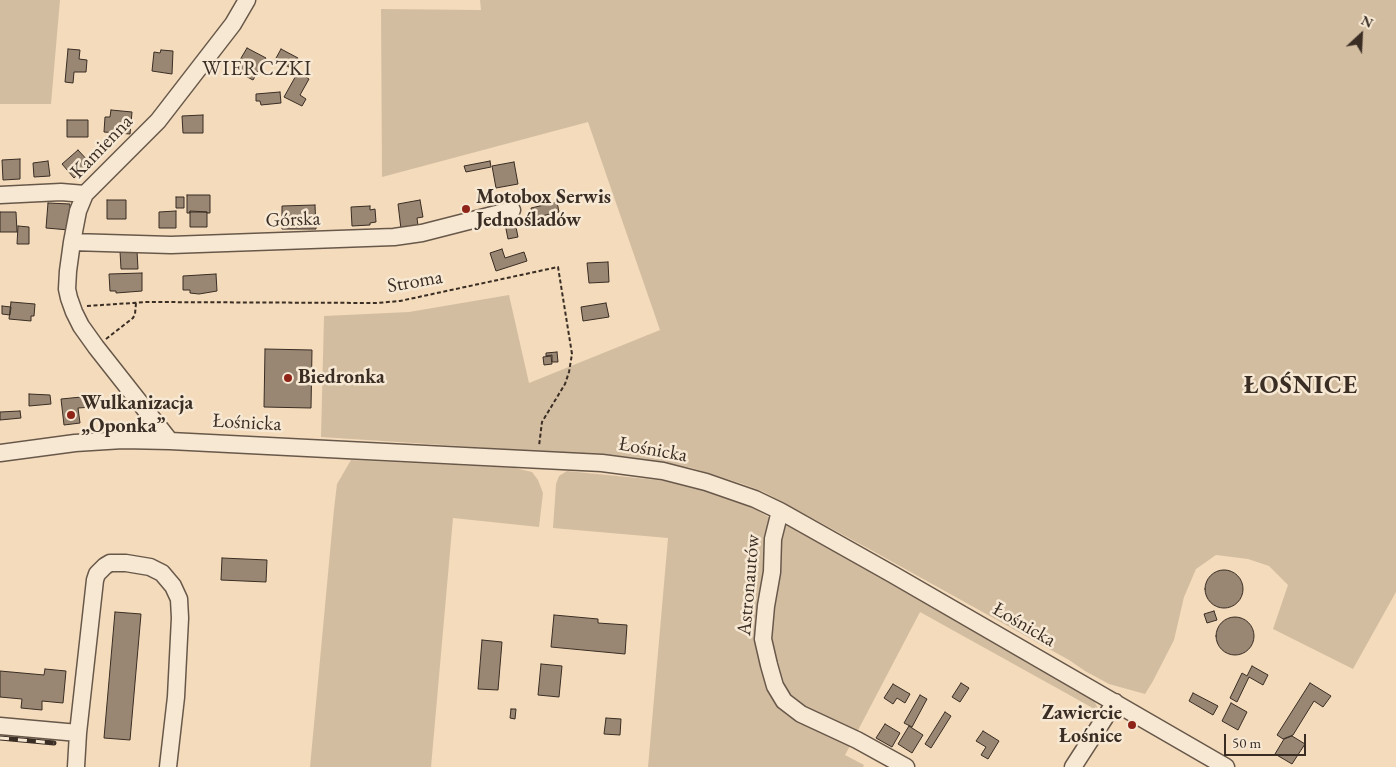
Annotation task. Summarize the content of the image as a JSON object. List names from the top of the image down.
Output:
{
  "streets": {
    "street": [
      "Kamienna",
      "Górska",
      "Łośnicka",
      "Astronautów"
    ],
    "path": ["Stroma"]
  },
  "crossings": [
    ["Kamienna", "Górska"],
    ["Kamienna", "Stroma"],
    ["Kamienna", "Łośnicka"],
    ["Stroma", "Łośnicka"],
    ["Łośnicka", "Astronautów"]
  ],
  "districts": ["WIERCZKI", "ŁOŚNICE"],
  "places": [
    "Motobox Serwis Jednośladów",
    "Biedronka",
    "Wulkanizacja „Oponka”",
    "Zawiercie Łośnice"
  ],
  "scale_bar": "50 m",
  "north": "top right"
}
